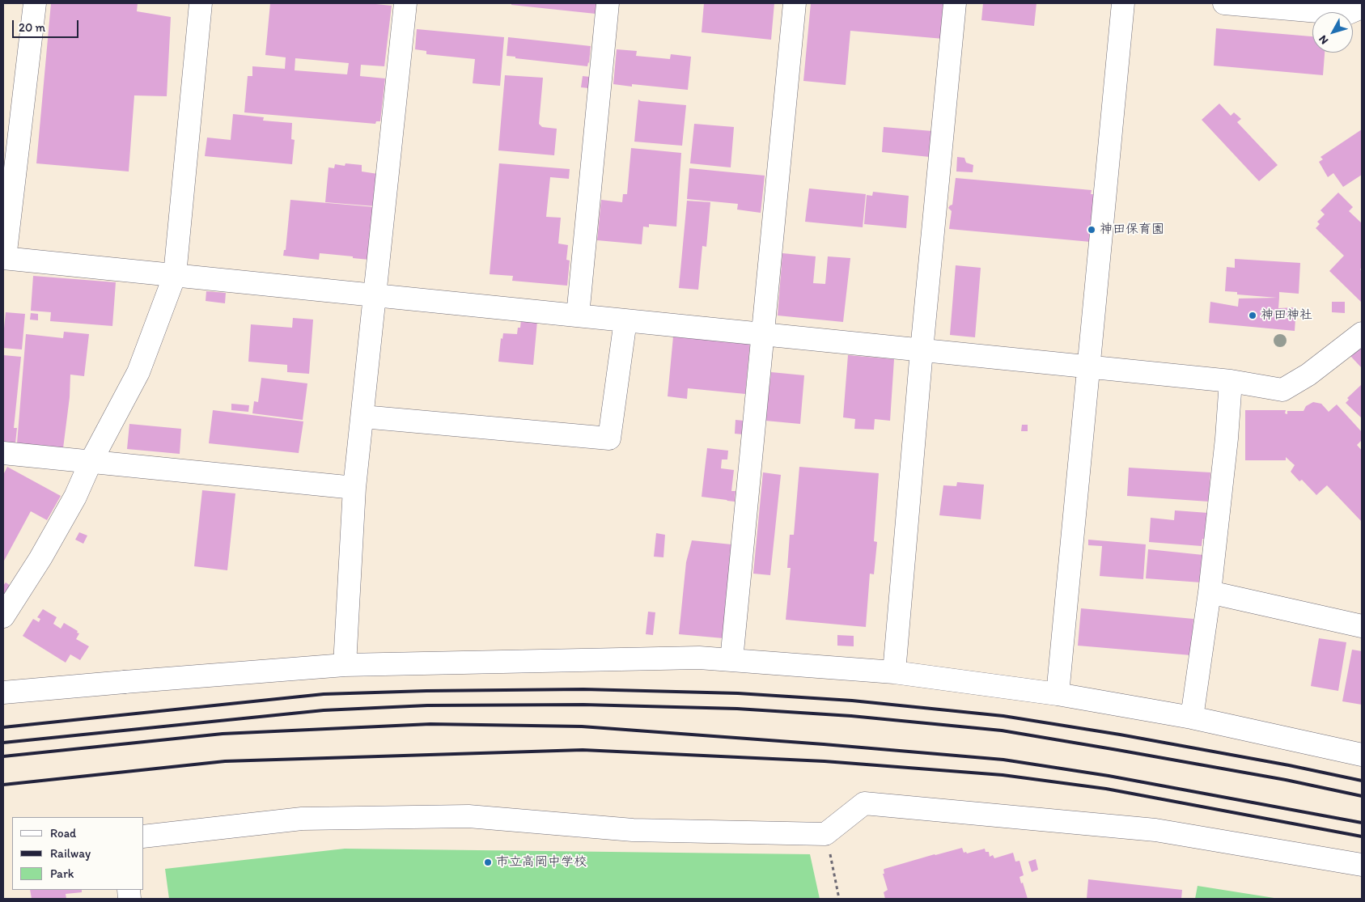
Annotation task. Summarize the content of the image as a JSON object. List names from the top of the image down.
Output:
{
  "places": ["神田保育園", "神田神社", "市立高岡中学校"],
  "legend": ["Road", "Railway", "Park"],
  "scale_bar": "20 m",
  "north": "bottom left"
}
